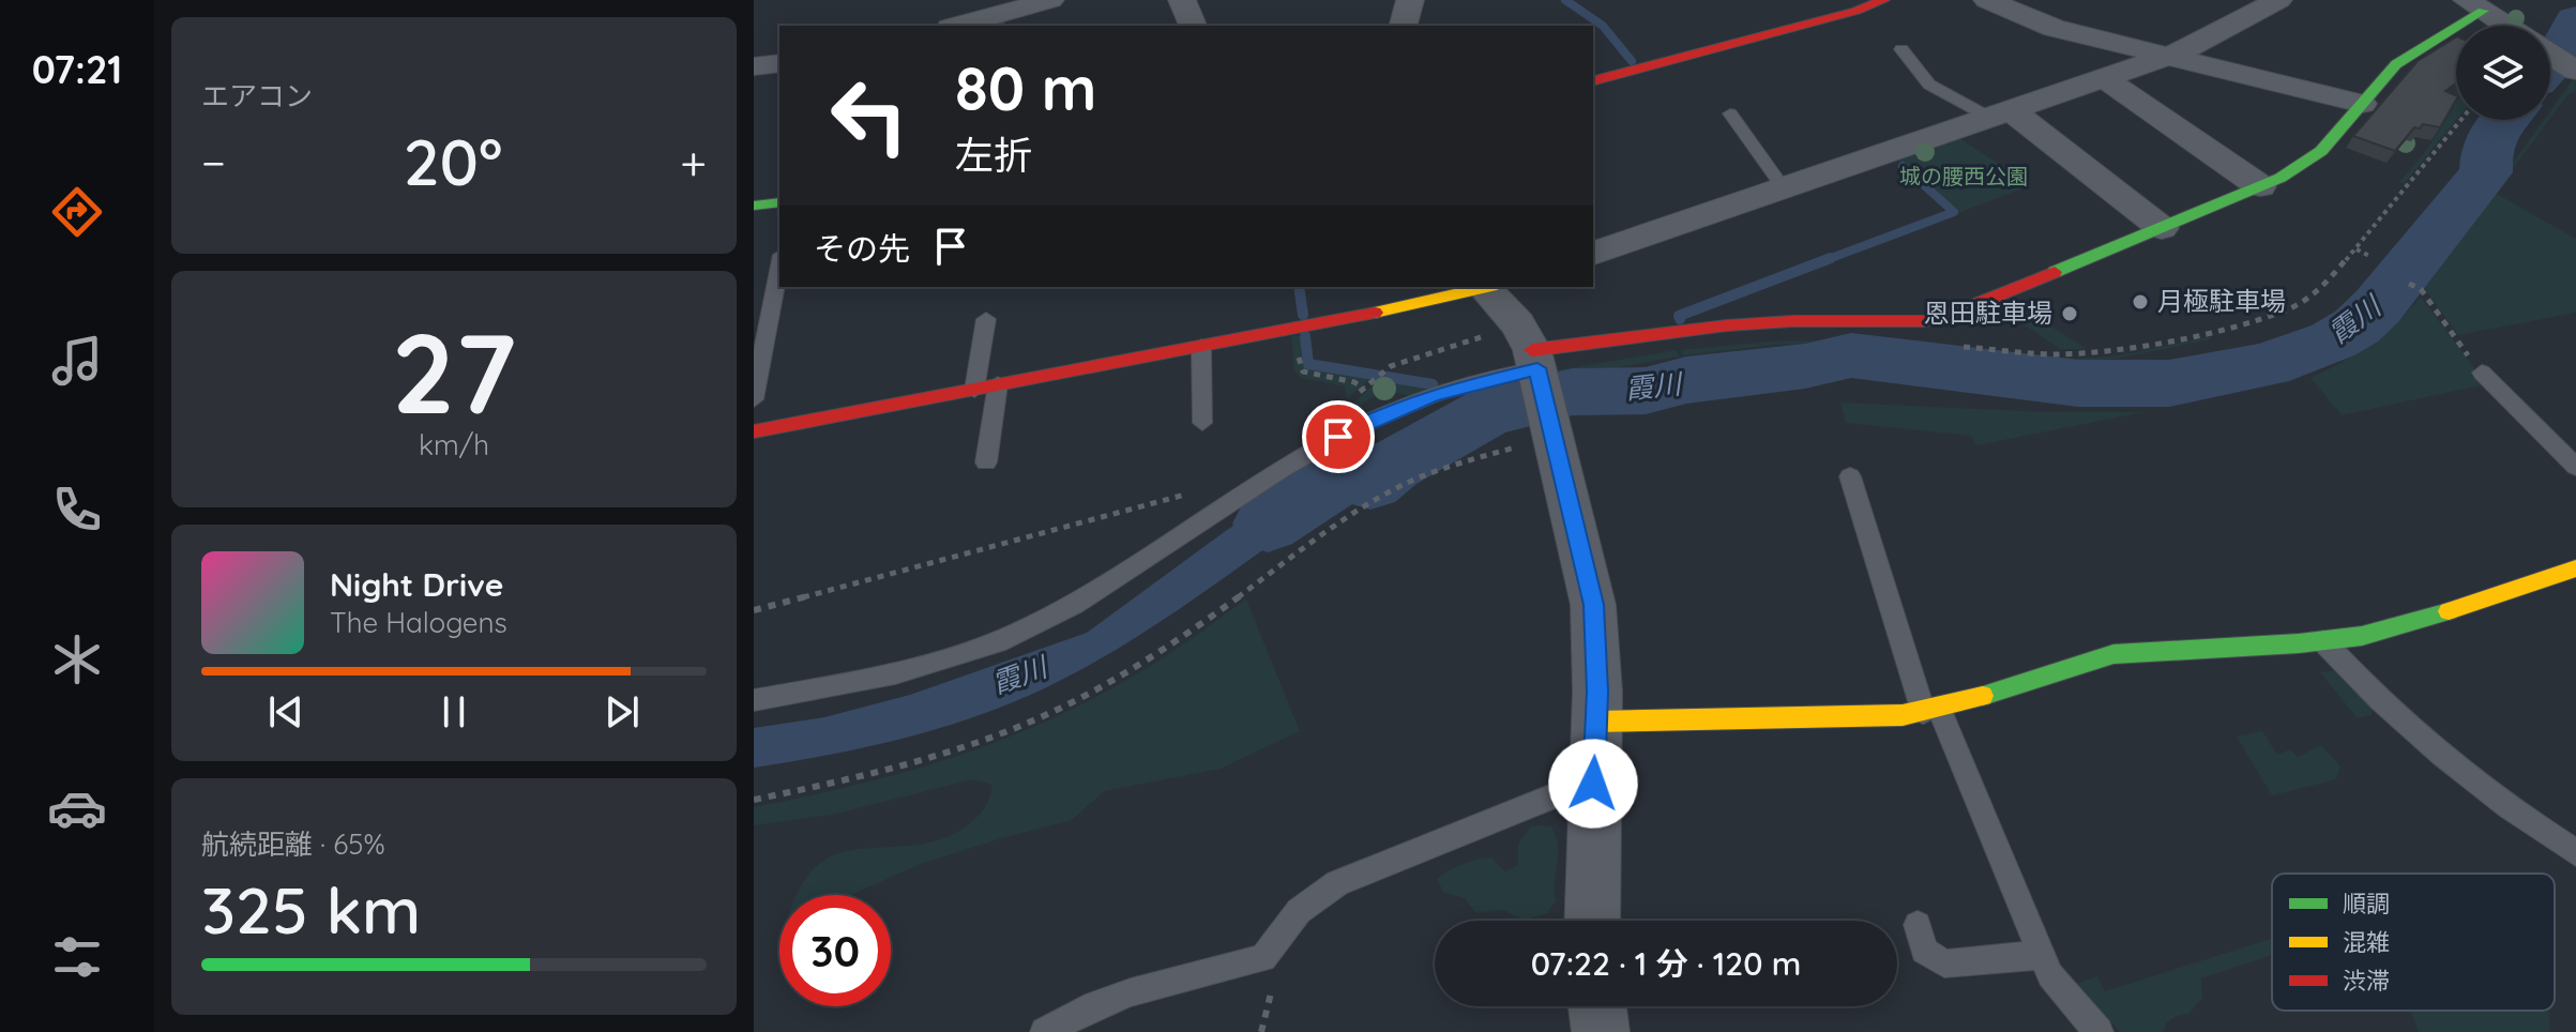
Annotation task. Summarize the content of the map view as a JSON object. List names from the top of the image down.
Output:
{
  "water": ["霞川"],
  "parks": ["城の腰西公園"],
  "places": ["月極駐車場", "恩田駐車場"],
  "legend": ["順調", "混雑", "渋滞"],
  "page": {
    "tabs": "07:21",
    "tile": [
      "エアコン",
      ["27", "km/h"],
      ["航続距離 · 65%", "325 km"]
    ],
    "turn": ["80 m", "左折"],
    "heat": ["−", "20°", "+"],
    "then": "その先",
    "song": ["Night Drive", "The Halogens"],
    "limit": "30",
    "trip": "07:22 · 1 分 · 120 m"
  }
}
